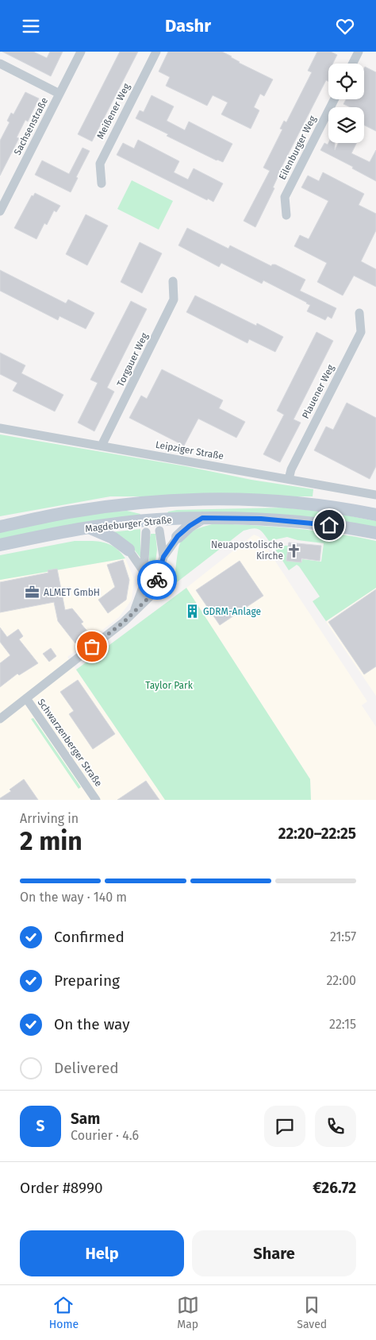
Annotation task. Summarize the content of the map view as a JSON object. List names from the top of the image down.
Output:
{
  "streets": {
    "main road": ["Magdeburger Straße"],
    "street": [
      "Meißener Weg",
      "Sachsenstraße",
      "Eilenburger Weg",
      "Torgauer Weg",
      "Plauener Weg",
      "Leipziger Straße",
      "Schwarzenberger Straße"
    ]
  },
  "crossings": [
    ["Torgauer Weg", "Leipziger Straße"],
    ["Plauener Weg", "Leipziger Straße"]
  ],
  "parks": ["Taylor Park"],
  "places": {
    "church": ["Neuapostolische Kirche"],
    "office": ["ALMET GmbH"],
    "building": ["GDRM-Anlage"]
  },
  "page": {
    "header": "Dashr",
    "heading": ["2 min", "Arriving in", "22:20–22:25"],
    "panel": [
      "Sam",
      "Courier · 4.6",
      "Order #8990",
      "€26.72"
    ],
    "bar": "On the way · 140 m",
    "list": [
      ["Confirmed", "21:57"],
      ["Preparing", "22:00"],
      ["On the way", "22:15"],
      "Delivered"
    ],
    "round": "S",
    "buttons": ["Help", "Share"],
    "tabs": ["Home", "Map", "Saved"]
  }
}
